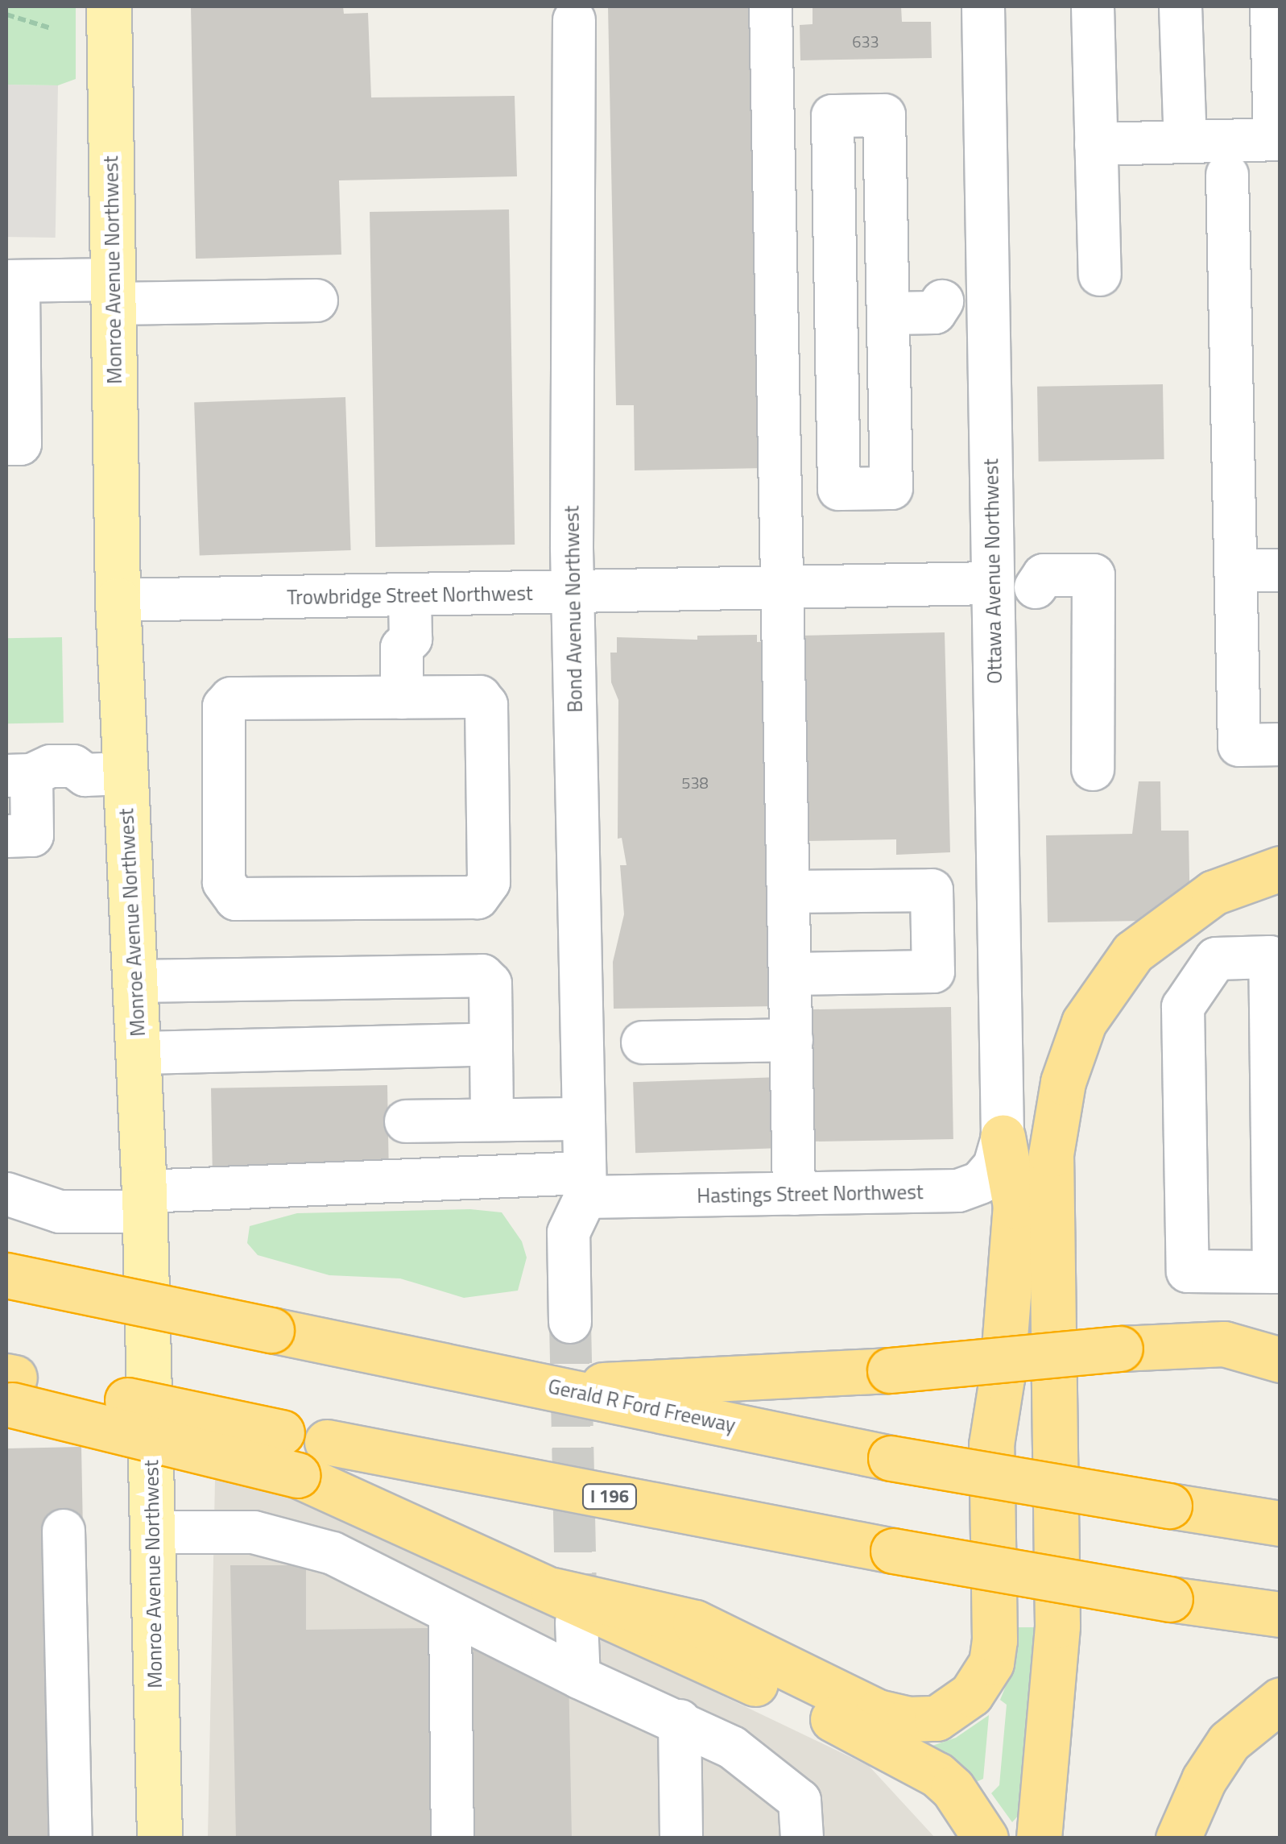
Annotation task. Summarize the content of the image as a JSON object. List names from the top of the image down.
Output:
{
  "streets": {
    "highway": ["Gerald R Ford Freeway", "I 196"],
    "main road": ["Monroe Avenue Northwest"],
    "street": [
      "Ottawa Avenue Northwest",
      "Trowbridge Street Northwest",
      "Bond Avenue Northwest",
      "Hastings Street Northwest"
    ]
  },
  "crossings": [
    ["Monroe Avenue Northwest", "Trowbridge Street Northwest"],
    ["Monroe Avenue Northwest", "Hastings Street Northwest"],
    ["Ottawa Avenue Northwest", "Trowbridge Street Northwest"],
    ["Ottawa Avenue Northwest", "Hastings Street Northwest"],
    ["Trowbridge Street Northwest", "Bond Avenue Northwest"],
    ["Bond Avenue Northwest", "Hastings Street Northwest"]
  ],
  "house_numbers": ["633", "538"]
}
